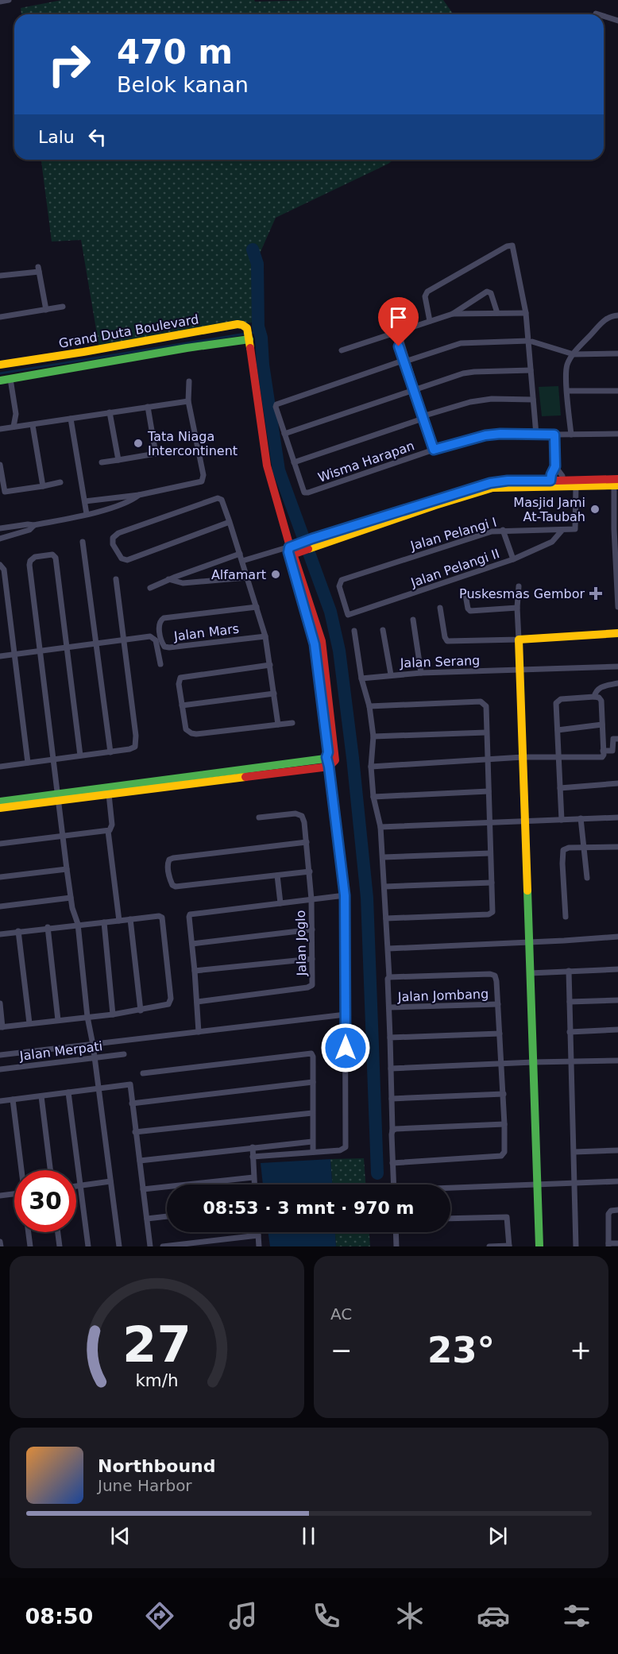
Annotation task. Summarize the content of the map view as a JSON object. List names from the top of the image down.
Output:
{
  "streets": {
    "main road": ["Grand Duta Boulevard"],
    "street": [
      "Wisma Harapan",
      "Jalan Pelangi I",
      "Jalan Pelangi II",
      "Jalan Mars",
      "Jalan Serang",
      "Jalan Joglo",
      "Jalan Jombang",
      "Jalan Merpati"
    ]
  },
  "crossings": [
    ["Jalan Pelangi I", "Jalan Pelangi II"]
  ],
  "places": {
    "other": ["Tata Niaga Intercontinent", "Masjid Jami At-Taubah", "Alfamart"],
    "health": ["Puskesmas Gembor"]
  },
  "page": {
    "turn": ["470 m", "Belok kanan"],
    "then": "Lalu",
    "limit": "30",
    "trip": "08:53 · 3 mnt · 970 m",
    "tile": "AC",
    "heat": ["−", "23°", "+"],
    "song": ["Northbound", "June Harbor"],
    "tabs": "08:50",
    "gauge": ["27", "km/h"]
  }
}
